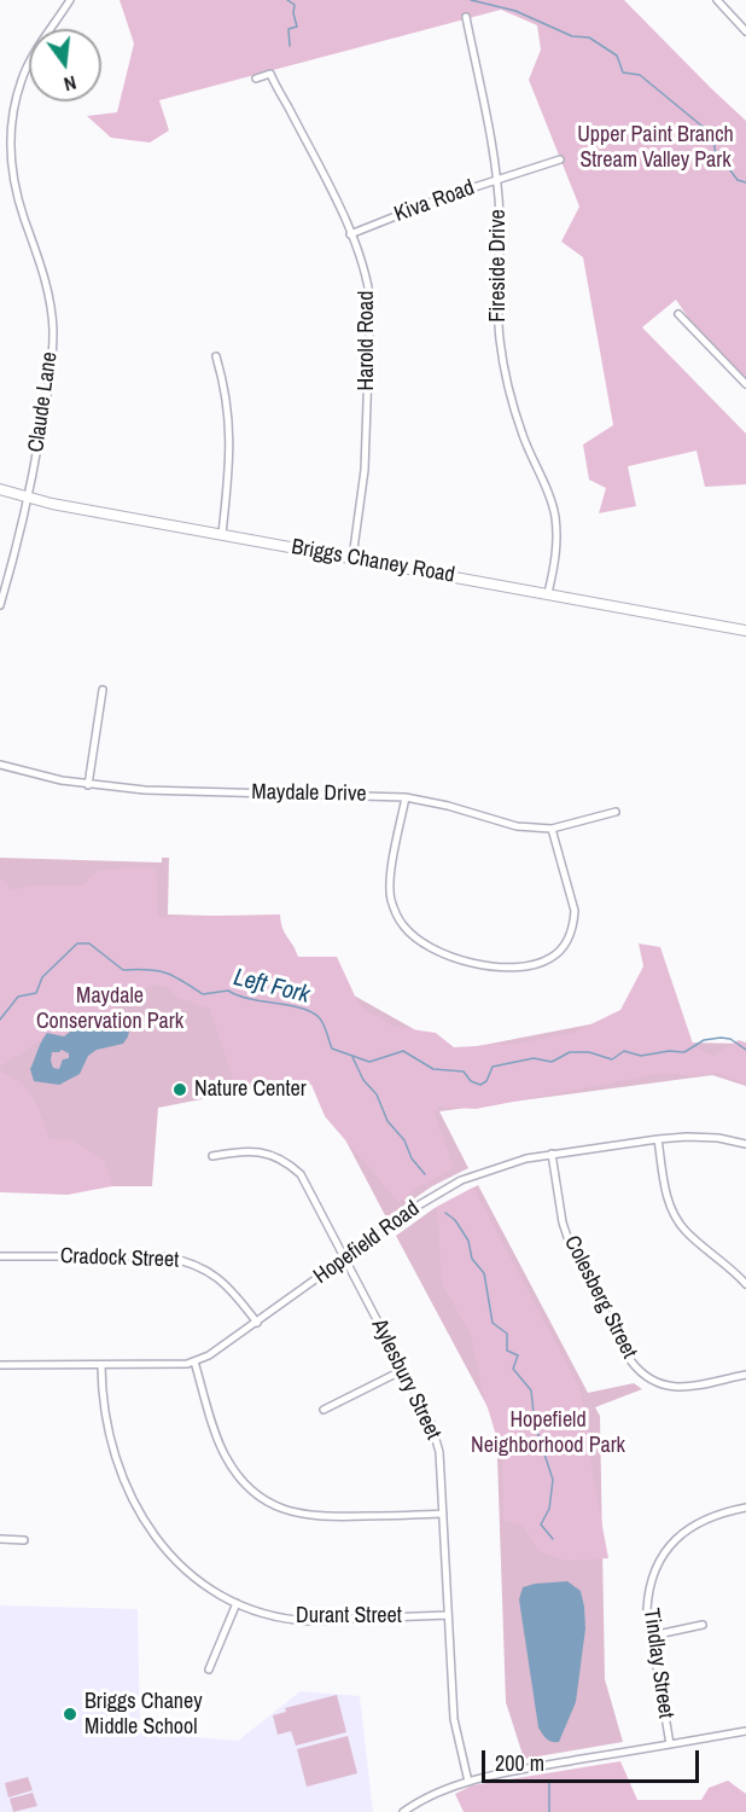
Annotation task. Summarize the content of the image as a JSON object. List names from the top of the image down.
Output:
{
  "streets": {
    "main road": ["Briggs Chaney Road"],
    "street": [
      "Kiva Road",
      "Fireside Drive",
      "Harold Road",
      "Claude Lane",
      "Maydale Drive",
      "Hopefield Road",
      "Cradock Street",
      "Colesberg Street",
      "Aylesbury Street",
      "Durant Street",
      "Tindlay Street"
    ]
  },
  "crossings": [
    ["Kiva Road", "Fireside Drive"],
    ["Kiva Road", "Harold Road"],
    ["Fireside Drive", "Briggs Chaney Road"],
    ["Harold Road", "Briggs Chaney Road"],
    ["Claude Lane", "Briggs Chaney Road"],
    ["Hopefield Road", "Cradock Street"],
    ["Hopefield Road", "Colesberg Street"],
    ["Hopefield Road", "Aylesbury Street"],
    ["Hopefield Road", "Durant Street"],
    ["Aylesbury Street", "Durant Street"]
  ],
  "water": ["Left Fork"],
  "parks": ["Upper Paint Branch Stream Valley Park", "Maydale Conservation Park", "Hopefield Neighborhood Park"],
  "places": ["Nature Center", "Briggs Chaney Middle School"],
  "scale_bar": "200 m",
  "north": "bottom"
}
